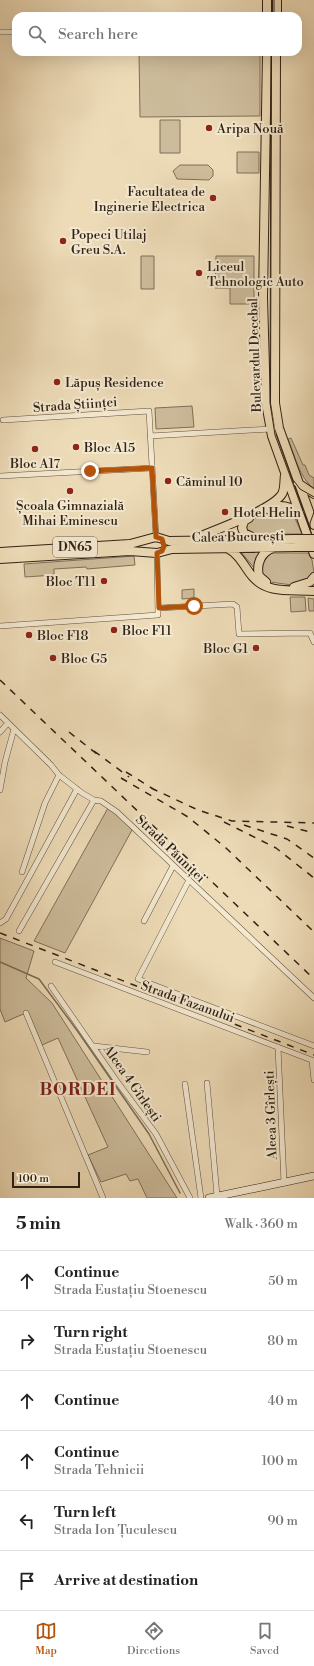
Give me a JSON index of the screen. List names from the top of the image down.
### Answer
{
  "streets": {
    "main road": ["Bulevardul Decebal", "Calea București", "DN65"],
    "street": [
      "Strada Științei",
      "Strada Păuniței",
      "Strada Fazanului",
      "Aleea 4 Gîrlești",
      "Aleea 3 Gîrlești"
    ]
  },
  "crossings": [
    ["Strada Fazanului", "Aleea 3 Gîrlești"]
  ],
  "districts": ["BORDEI"],
  "places": [
    "Aripa Nouă",
    "Facultatea de Inginerie Electrica",
    "Popeci Utilaj Greu S.A.",
    "Liceul Tehnologic Auto",
    "Lăpuș Residence",
    "Bloc A15",
    "Bloc A17",
    "Căminul 10",
    "Școala Gimnazială Mihai Eminescu",
    "Hotel Helin",
    "Bloc T11",
    "Bloc F11",
    "Bloc F18",
    "Bloc G1",
    "Bloc G5"
  ],
  "scale_bar": "100 m",
  "page": {
    "search": "Search here",
    "scale": "100 m",
    "heading": ["5 min", "Walk · 360 m"],
    "list": [
      ["Continue", "Strada Eustațiu Stoenescu", "50 m"],
      ["Turn right", "Strada Eustațiu Stoenescu", "80 m"],
      ["Continue", "40 m"],
      ["Continue", "Strada Tehnicii", "100 m"],
      ["Turn left", "Strada Ion Țuculescu", "90 m"],
      "Arrive at destination"
    ],
    "nav": ["Map", "Directions", "Saved"]
  }
}
